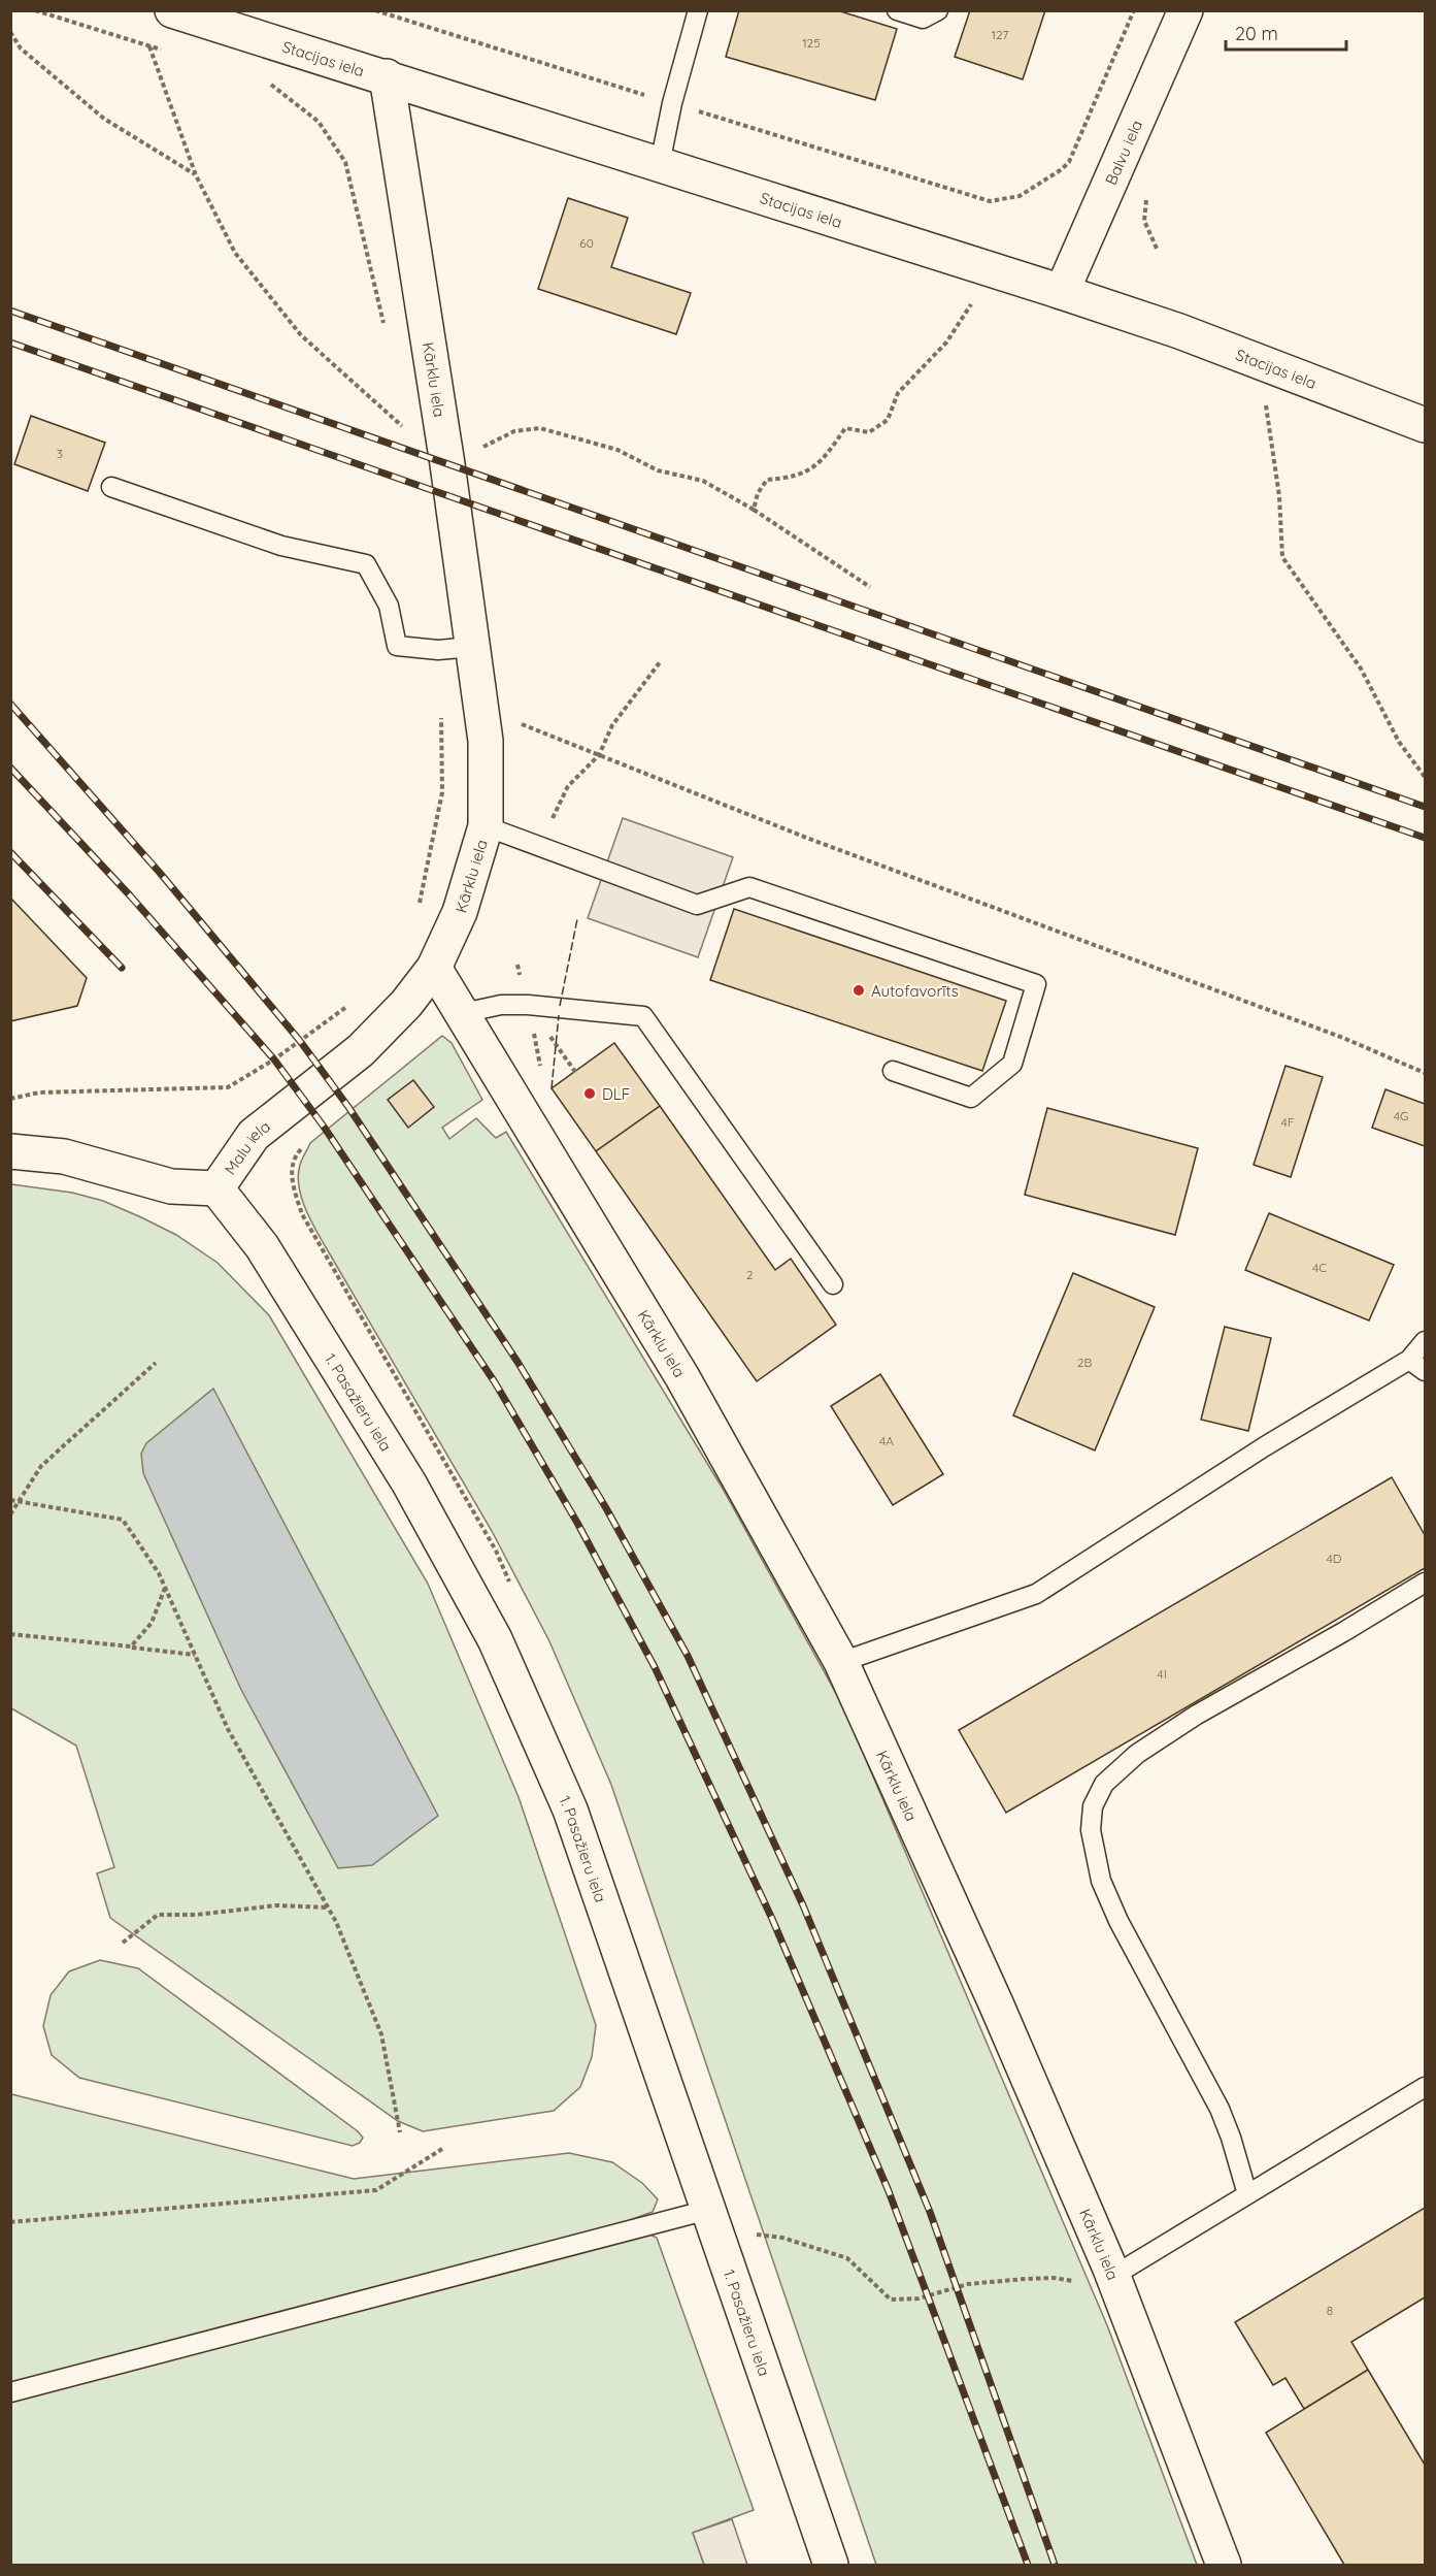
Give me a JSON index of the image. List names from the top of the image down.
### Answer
{
  "streets": {
    "street": [
      "Stacijas iela",
      "Balvu iela",
      "Kārklu iela",
      "Malu iela",
      "1. Pasažieru iela"
    ]
  },
  "crossings": [
    ["Stacijas iela", "Balvu iela"],
    ["Stacijas iela", "Kārklu iela"],
    ["Kārklu iela", "Malu iela"],
    ["Malu iela", "1. Pasažieru iela"]
  ],
  "places": ["Autofavorīts", "DLF"],
  "house_numbers": [
    "127",
    "125",
    "60",
    "3",
    "4G",
    "4F",
    "4C",
    "2",
    "2B",
    "4A",
    "4D",
    "4I",
    "8"
  ],
  "scale_bar": "20 m"
}
